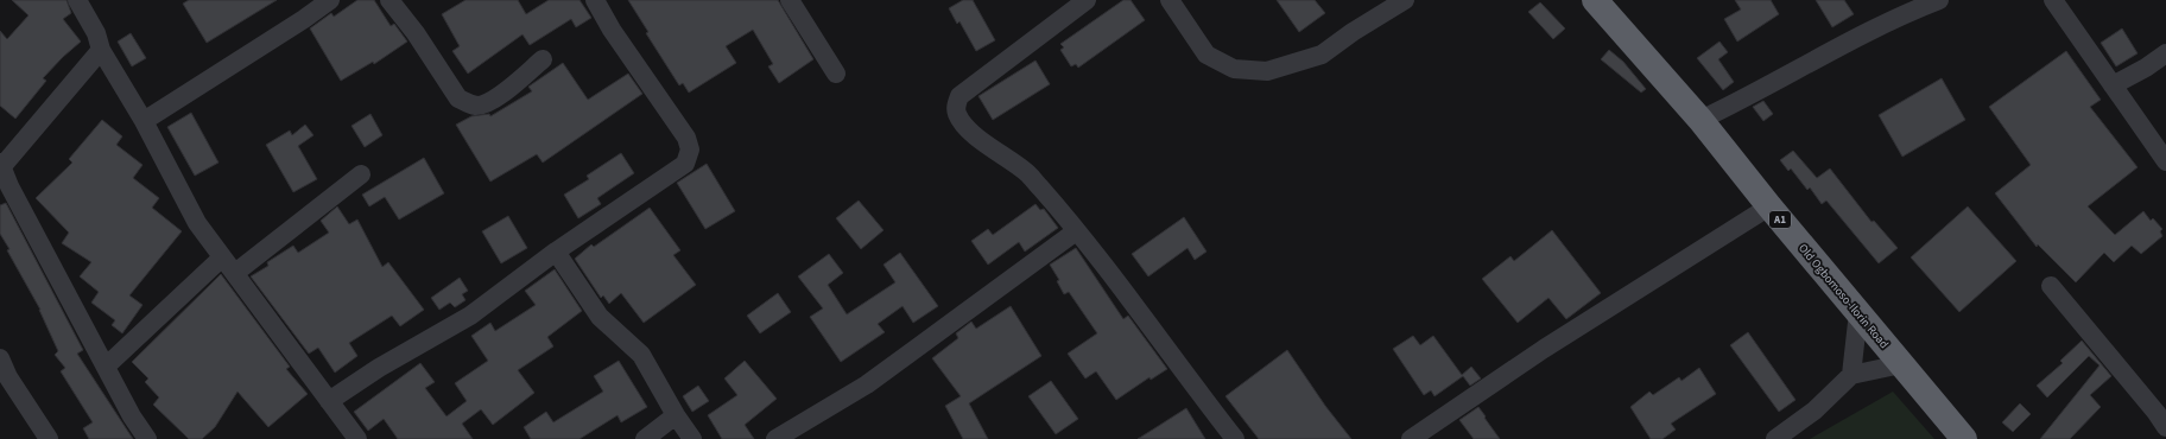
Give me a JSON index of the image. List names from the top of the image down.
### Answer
{
  "streets": {
    "highway": ["A1", "Old Ogbomoso-Ilorin Road"]
  }
}
